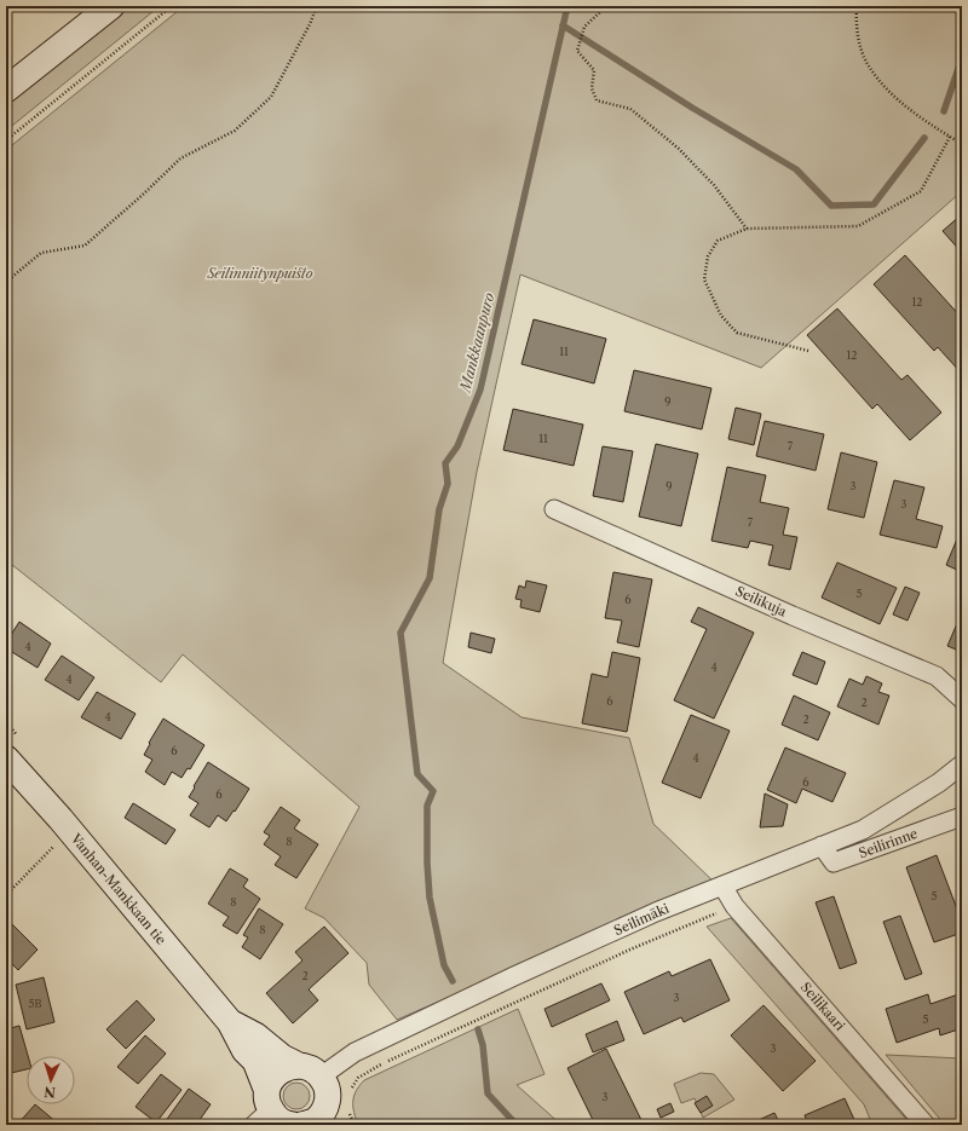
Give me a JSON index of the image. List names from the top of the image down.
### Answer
{
  "streets": {
    "main road": ["Vanhan-Mankkaan tie"],
    "street": [
      "Seilikuja",
      "Seilirinne",
      "Seilimäki",
      "Seilikaari"
    ]
  },
  "crossings": [
    ["Seilirinne", "Seilimäki"],
    ["Vanhan-Mankkaan tie", "Seilimäki"],
    ["Seilimäki", "Seilikaari"]
  ],
  "water": ["Mankkaanpuro"],
  "parks": ["Seilinniitynpuisto"],
  "house_numbers": [
    "12",
    "11",
    "12",
    "9",
    "11",
    "7",
    "9",
    "3",
    "3",
    "7",
    "5",
    "6",
    "4",
    "4",
    "4",
    "6",
    "2",
    "4",
    "2",
    "6",
    "4",
    "6",
    "6",
    "8",
    "5",
    "8",
    "8",
    "2",
    "3",
    "5B",
    "5",
    "3",
    "3"
  ],
  "north": "bottom"
}
